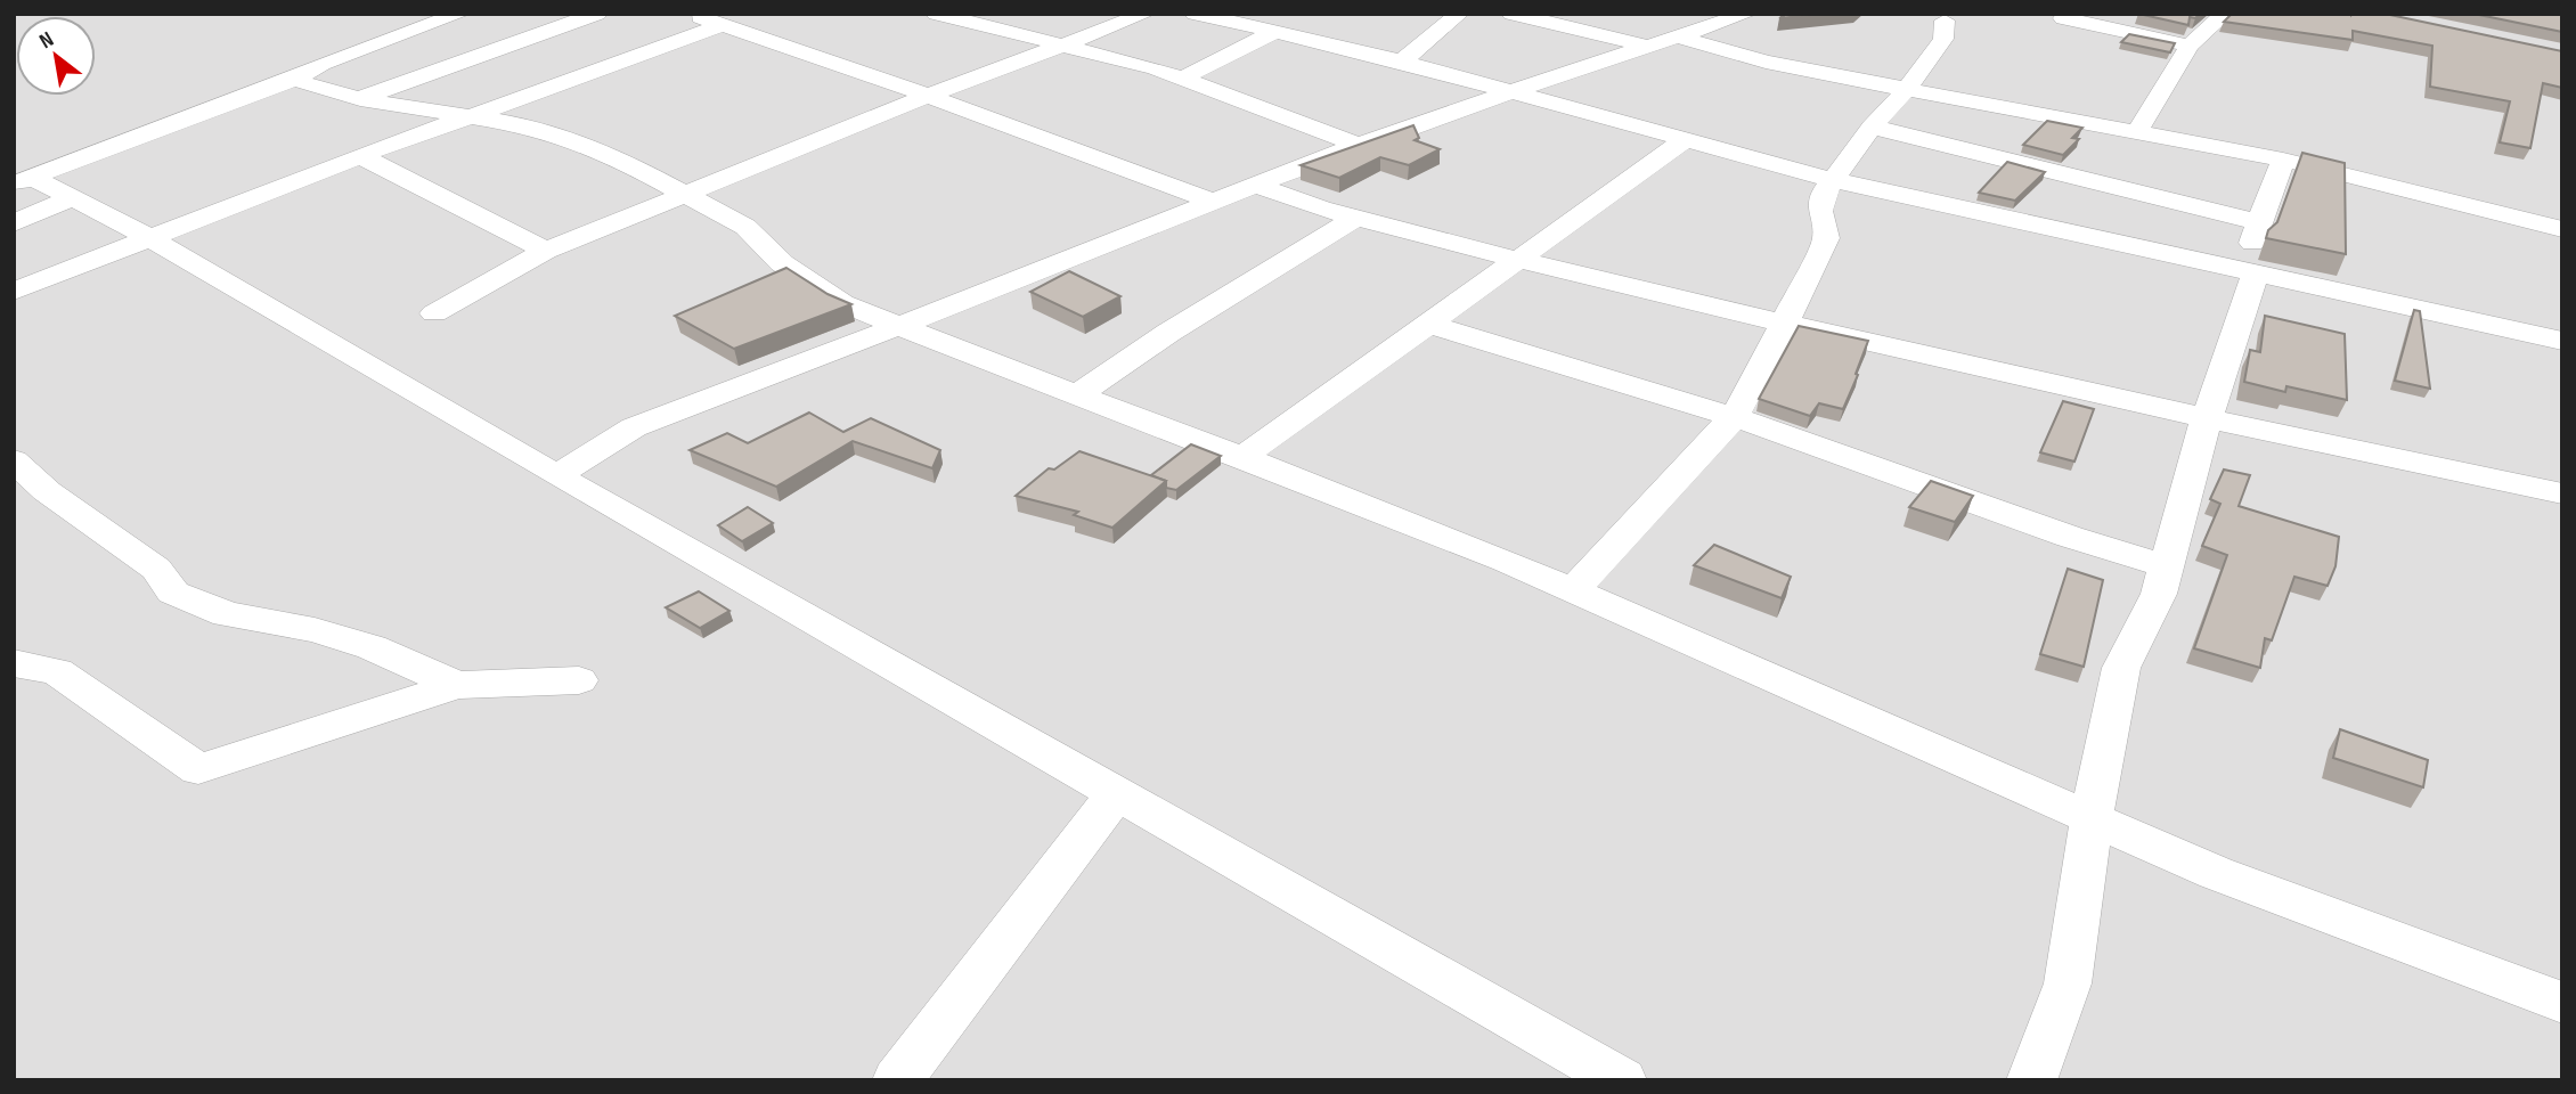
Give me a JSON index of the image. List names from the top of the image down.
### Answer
{
  "north": "top left"
}
